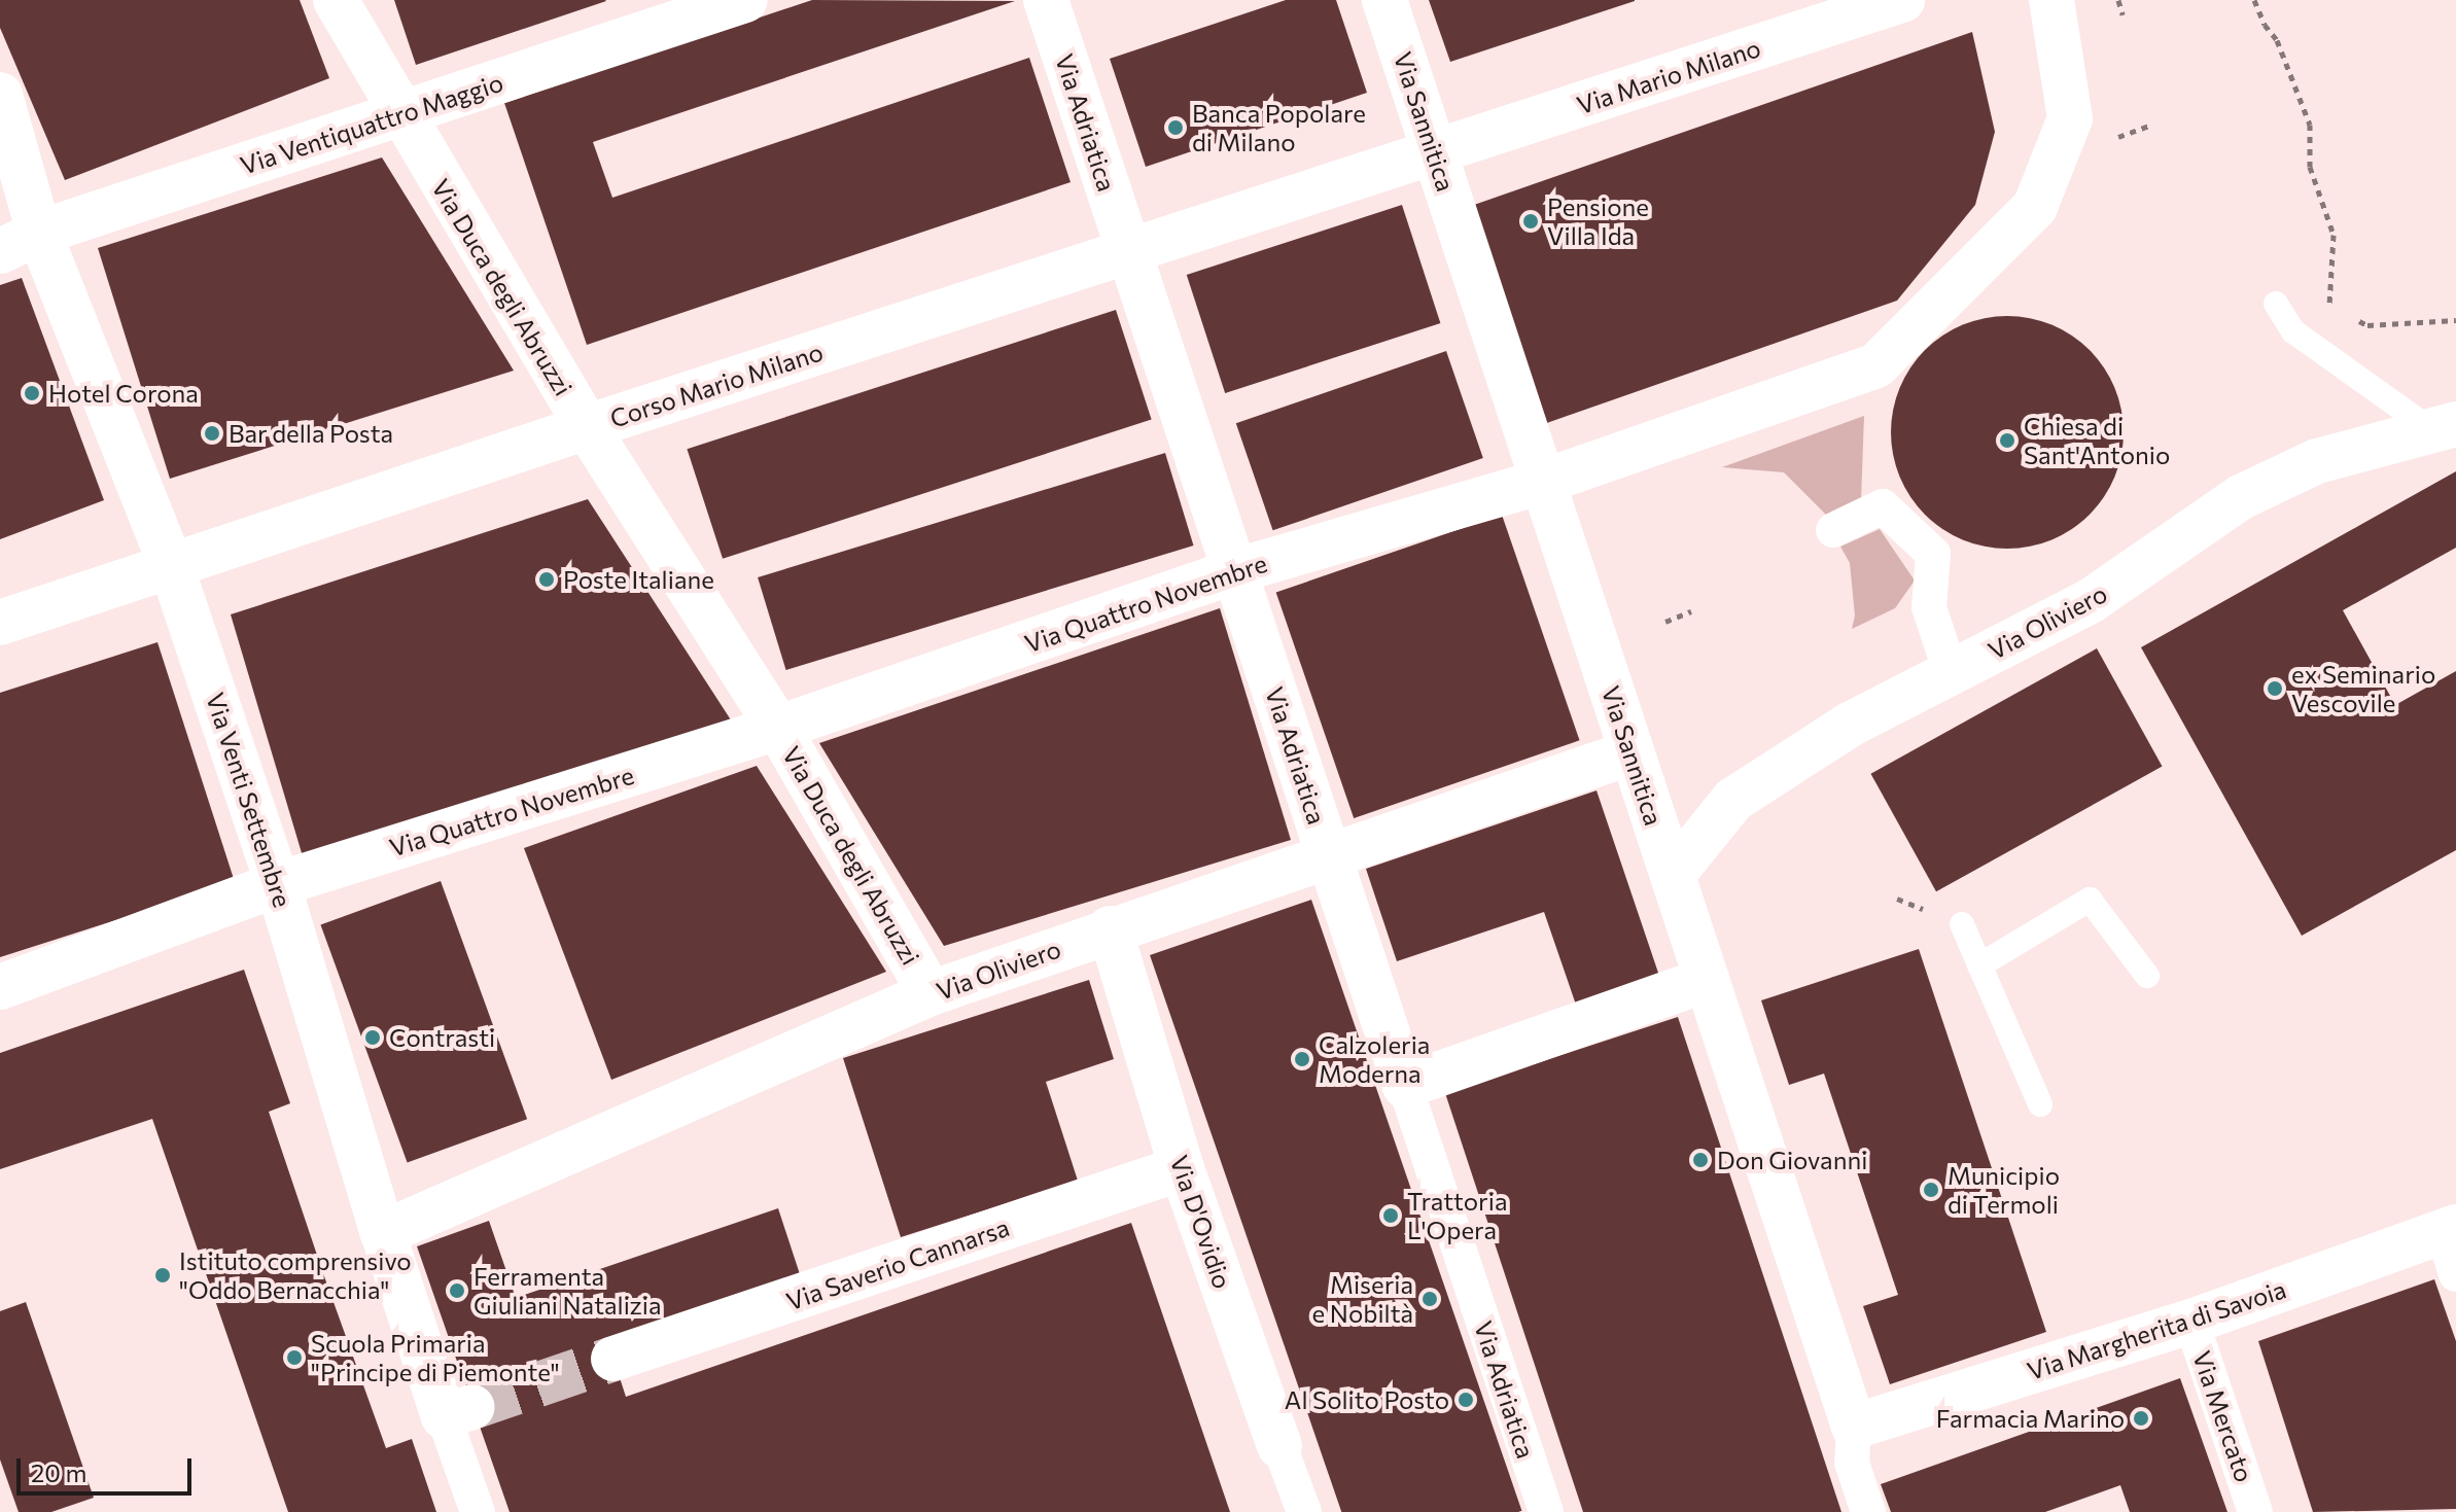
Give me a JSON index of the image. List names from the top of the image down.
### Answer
{
  "streets": {
    "street": [
      "Via Mario Milano",
      "Via Sannitica",
      "Via Adriatica",
      "Via Ventiquattro Maggio",
      "Via Duca degli Abruzzi",
      "Corso Mario Milano",
      "Via Quattro Novembre",
      "Via Oliviero",
      "Via Venti Settembre",
      "Via D'Ovidio",
      "Via Saverio Cannarsa",
      "Via Margherita di Savoia",
      "Via Mercato"
    ]
  },
  "crossings": [
    ["Via Mario Milano", "Via Sannitica"],
    ["Via Mario Milano", "Corso Mario Milano"],
    ["Via Sannitica", "Corso Mario Milano"],
    ["Via Sannitica", "Via Quattro Novembre"],
    ["Via Sannitica", "Via Oliviero"],
    ["Via Sannitica", "Via Margherita di Savoia"],
    ["Via Adriatica", "Corso Mario Milano"],
    ["Via Adriatica", "Via Quattro Novembre"],
    ["Via Adriatica", "Via Oliviero"],
    ["Via Ventiquattro Maggio", "Via Duca degli Abruzzi"],
    ["Via Ventiquattro Maggio", "Via Venti Settembre"],
    ["Via Duca degli Abruzzi", "Corso Mario Milano"],
    ["Via Duca degli Abruzzi", "Via Quattro Novembre"],
    ["Via Duca degli Abruzzi", "Via Oliviero"],
    ["Corso Mario Milano", "Via Venti Settembre"],
    ["Via Quattro Novembre", "Via Venti Settembre"],
    ["Via Oliviero", "Via Venti Settembre"],
    ["Via Oliviero", "Via D'Ovidio"],
    ["Via D'Ovidio", "Via Saverio Cannarsa"],
    ["Via Margherita di Savoia", "Via Mercato"]
  ],
  "places": [
    "Banca Popolare di Milano",
    "Pensione Villa Ida",
    "Hotel Corona",
    "Bar della Posta",
    "Chiesa di Sant'Antonio",
    "Poste Italiane",
    "ex Seminario Vescovile",
    "Contrasti",
    "Calzoleria Moderna",
    "Don Giovanni",
    "Municipio di Termoli",
    "Trattoria L'Opera",
    "Istituto comprensivo \"Oddo Bernacchia\"",
    "Ferramenta Giuliani Natalizia",
    "Miseria e Nobiltà",
    "Scuola Primaria \"Principe di Piemonte\"",
    "Al Solito Posto",
    "Farmacia Marino"
  ],
  "scale_bar": "20 m"
}
